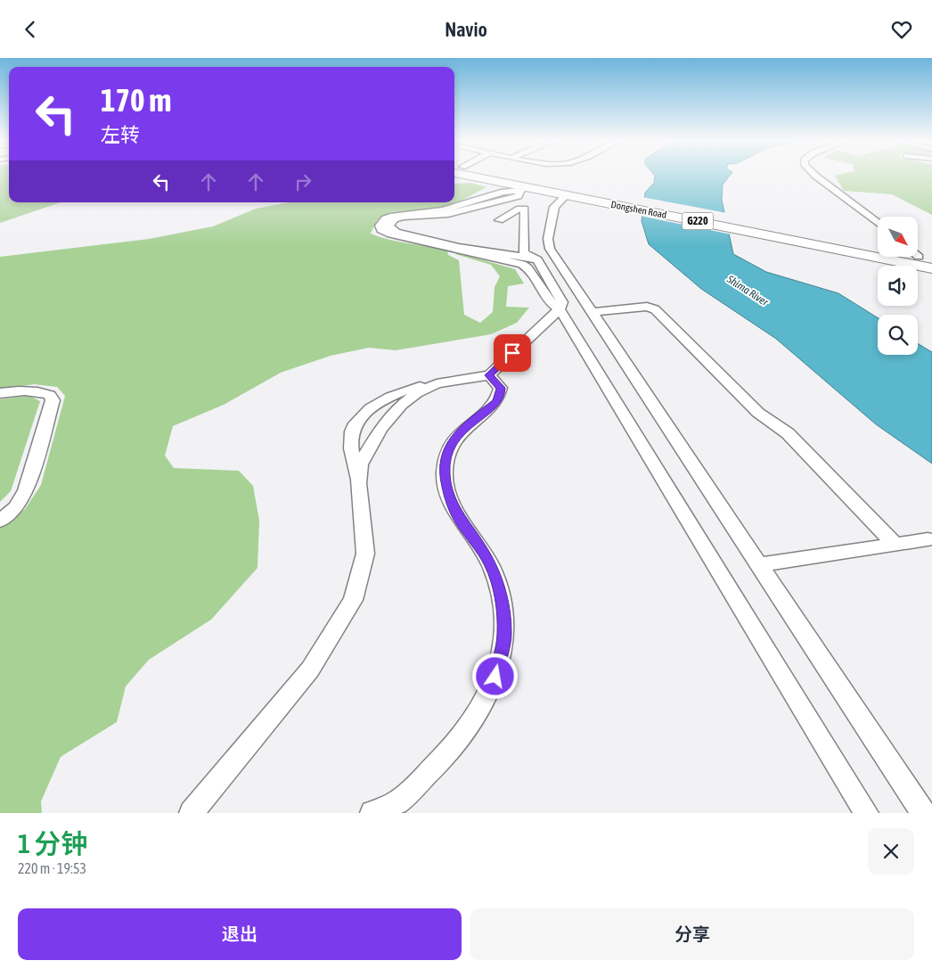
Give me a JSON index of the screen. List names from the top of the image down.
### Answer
{
  "streets": {
    "highway": ["Dongshen Road", "G220"]
  },
  "water": ["Shima River"],
  "north": "bottom right",
  "page": {
    "header": "Navio",
    "turn": ["170 m", "左转"],
    "heading": ["1 分钟", "220 m · 19:53"],
    "buttons": ["退出", "分享"]
  }
}
